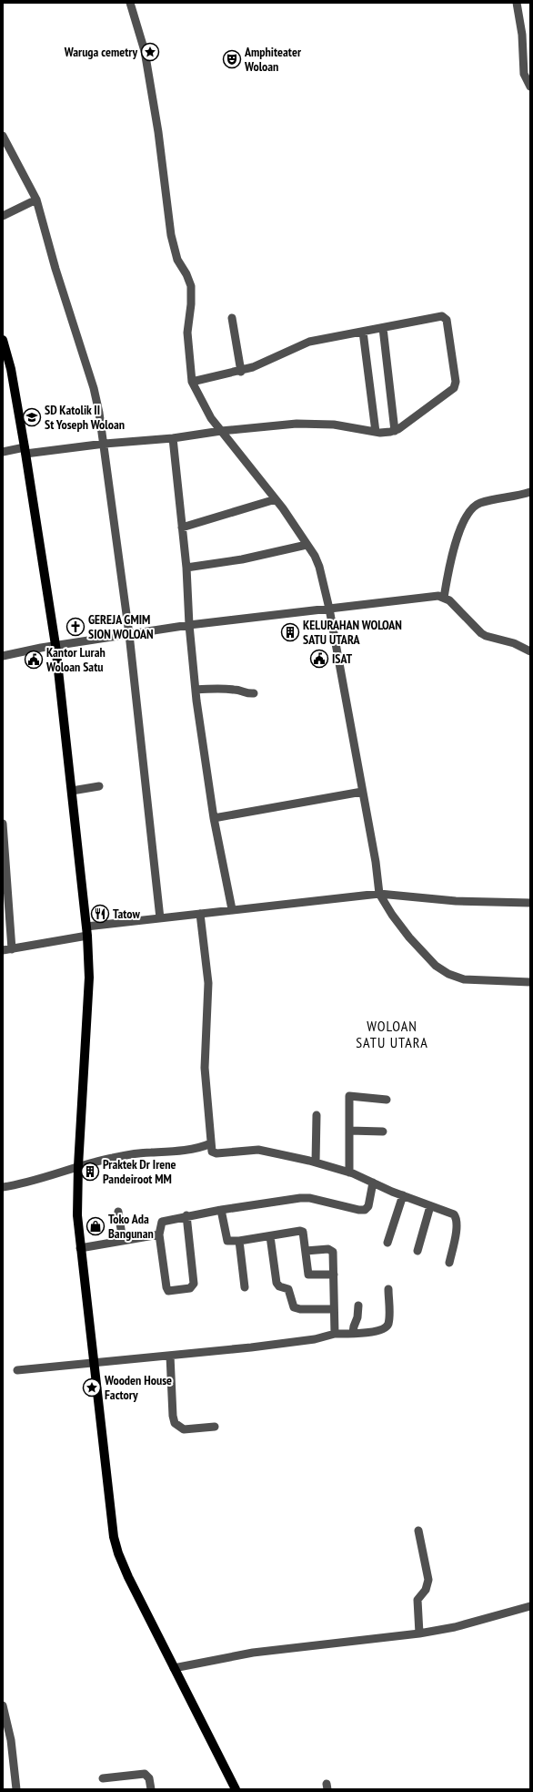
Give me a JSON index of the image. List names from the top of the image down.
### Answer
{
  "districts": ["WOLOAN SATU UTARA"],
  "places": {
    "place": ["Waruga cemetry", "Wooden House Factory"],
    "theatre": ["Amphiteater Woloan"],
    "school or university": ["SD Katolik II St Yoseph Woloan"],
    "church": ["GEREJA GMIM SION WOLOAN"],
    "building": ["KELURAHAN WOLOAN SATU UTARA", "Praktek Dr Irene Pandeiroot MM"],
    "public building": ["ISAT", "Kantor Lurah Woloan Satu"],
    "restaurant": ["Tatow"],
    "shop": ["Toko Ada Bangunan"]
  }
}
